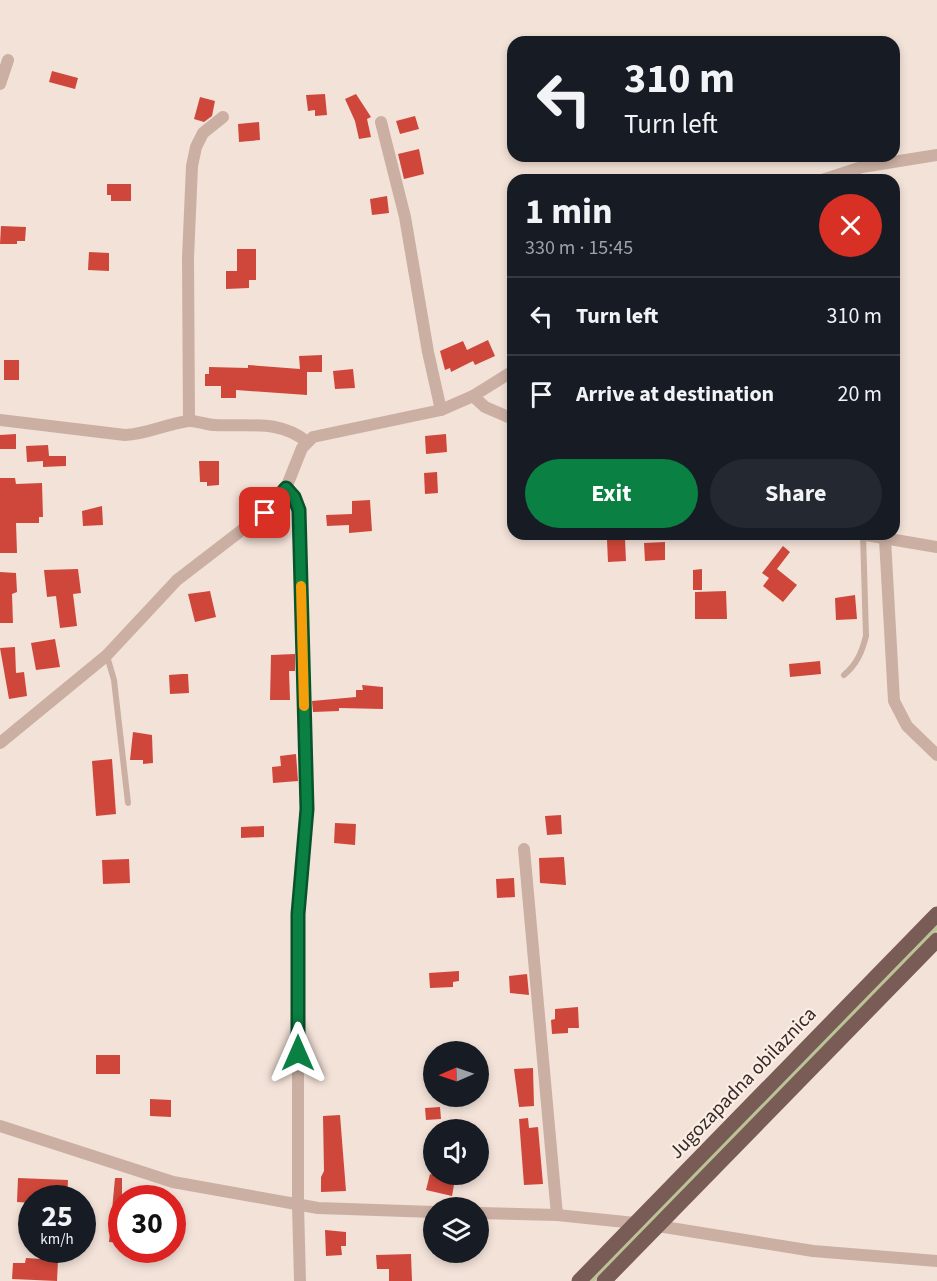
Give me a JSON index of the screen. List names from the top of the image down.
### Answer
{
  "streets": {
    "main road": ["Jugozapadna obilaznica"]
  },
  "north": "left",
  "page": {
    "turn": ["310 m", "Turn left"],
    "heading": ["1 min", "330 m · 15:45"],
    "list": [
      {
        "name": "Turn left",
        "value": "310 m"
      },
      {
        "name": "Arrive at destination",
        "value": "20 m"
      }
    ],
    "buttons": ["Exit", "Share"],
    "speed": "25 km/h",
    "limit": "30"
  }
}
